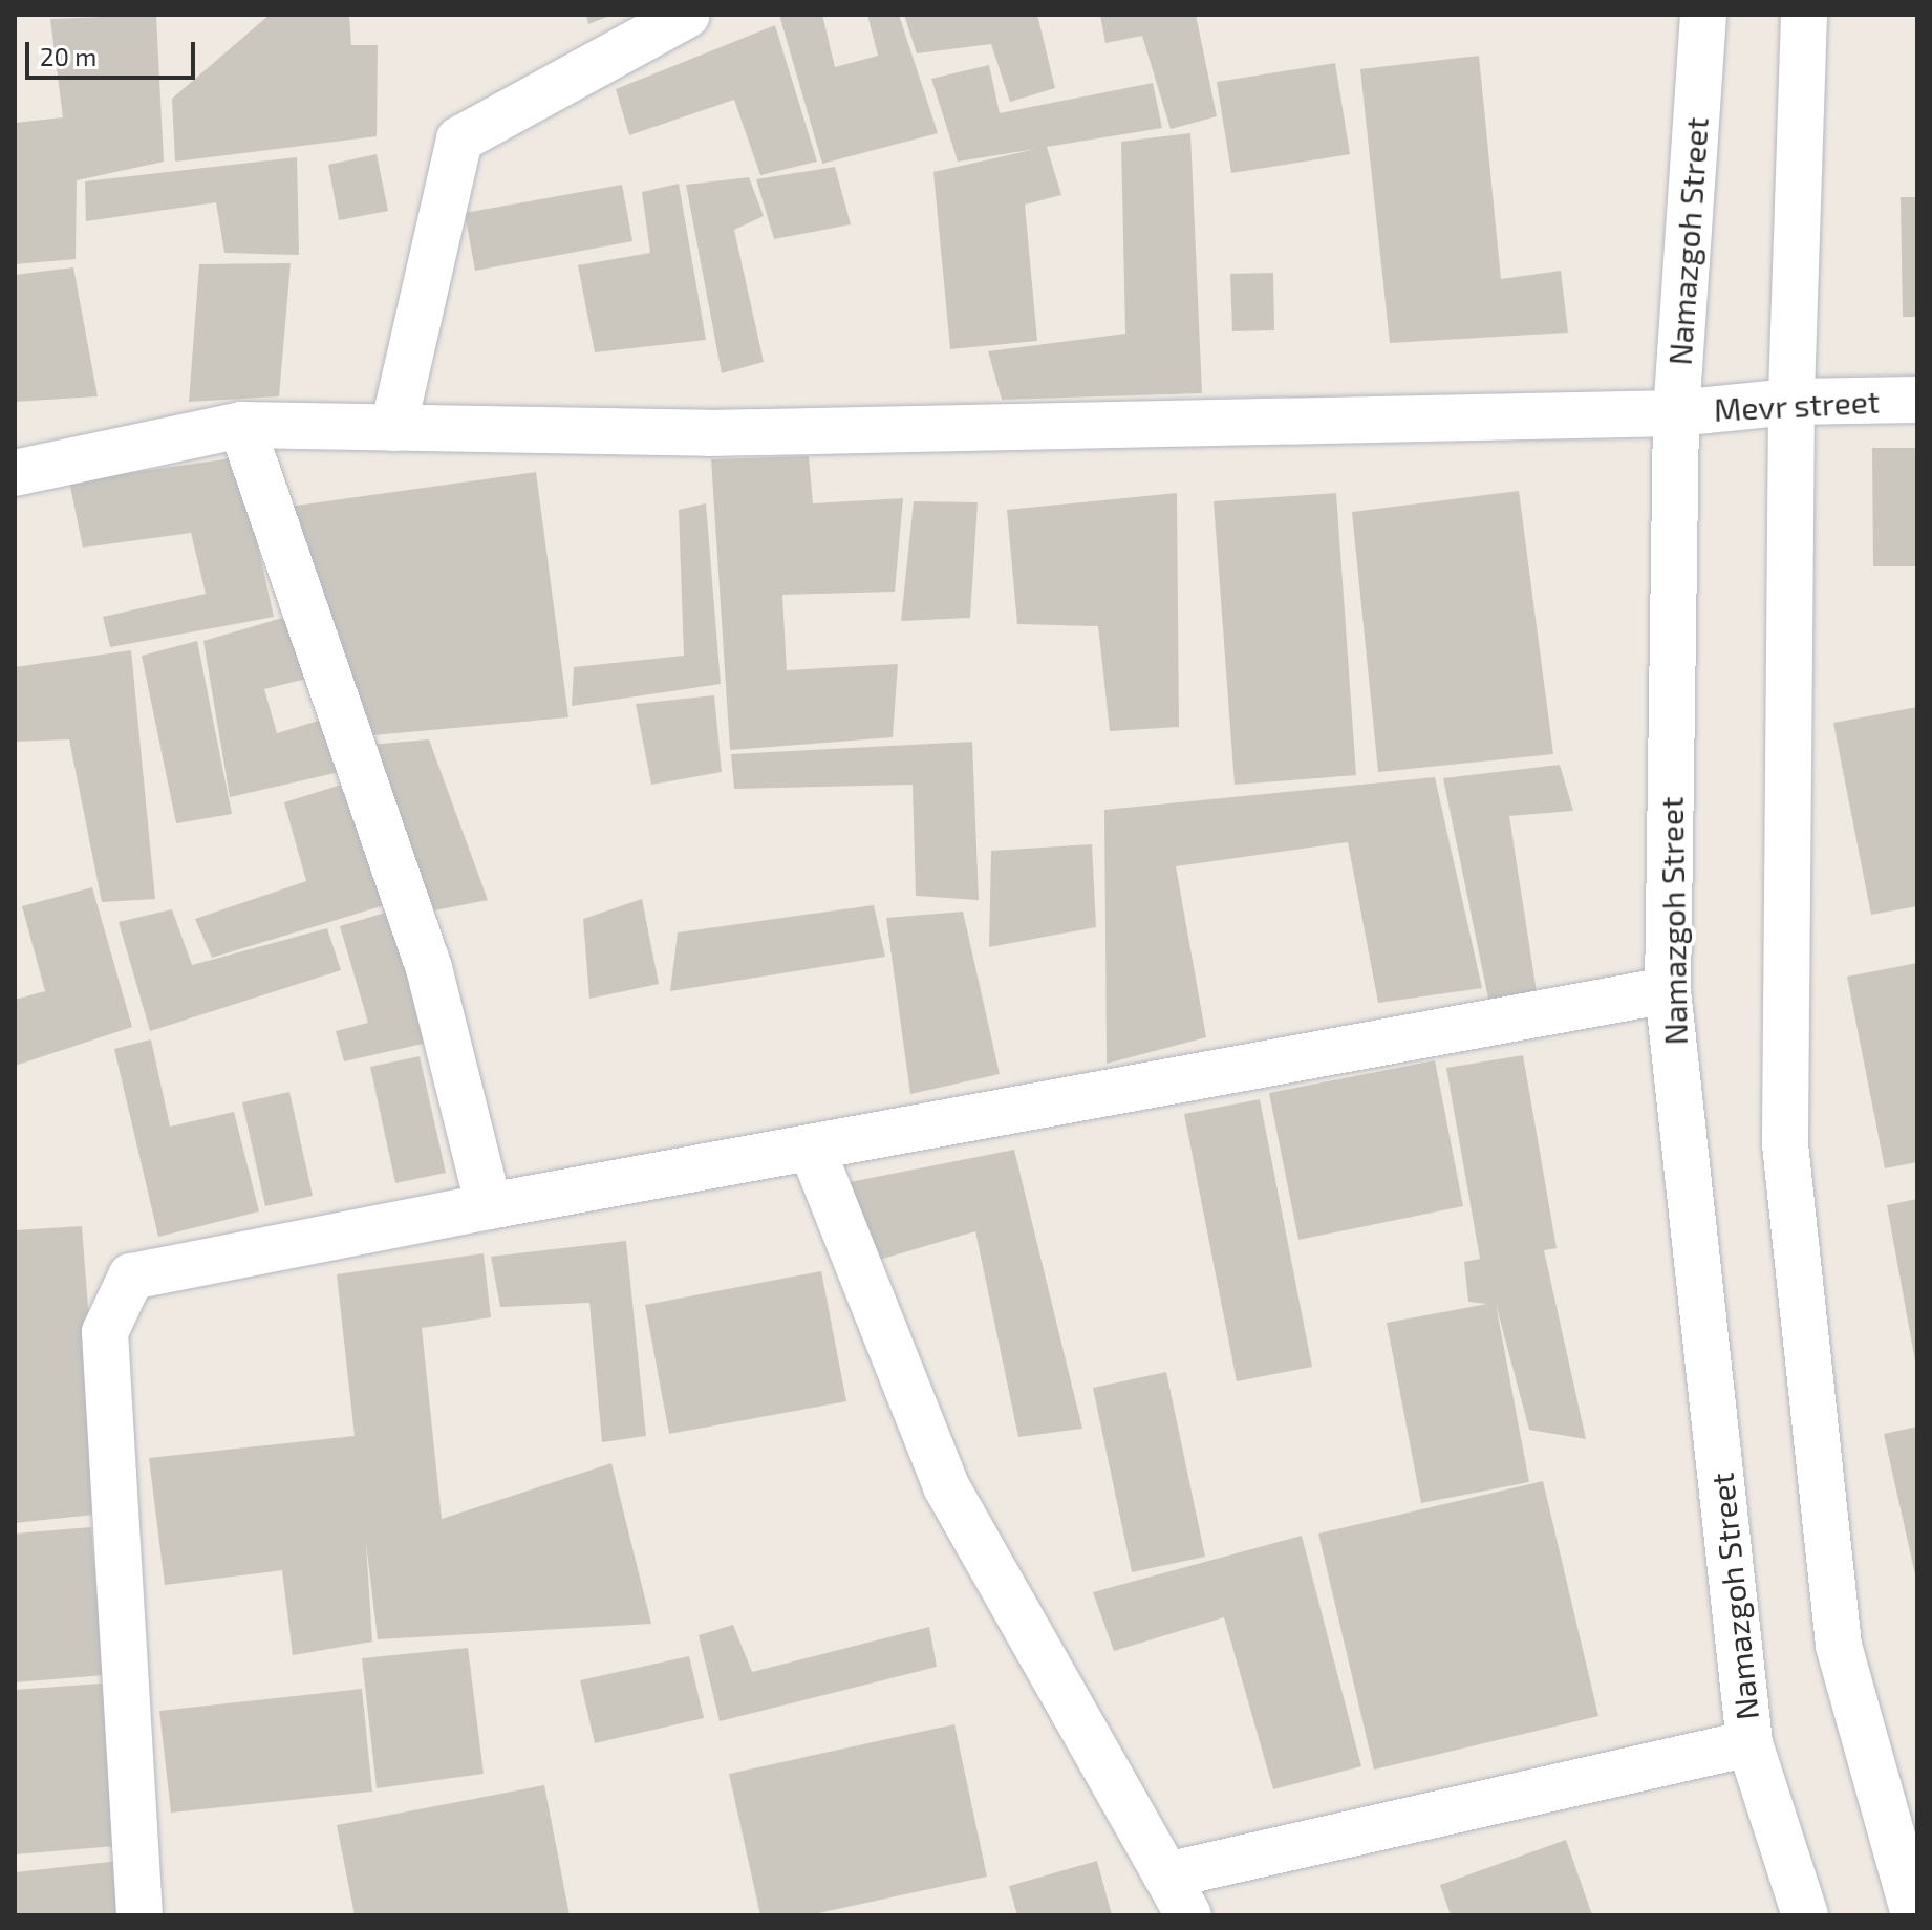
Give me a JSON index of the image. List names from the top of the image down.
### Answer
{
  "streets": {
    "street": ["Namazgoh Street", "Mevr street"]
  },
  "crossings": [
    ["Namazgoh Street", "Mevr street"]
  ],
  "scale_bar": "20 m"
}
